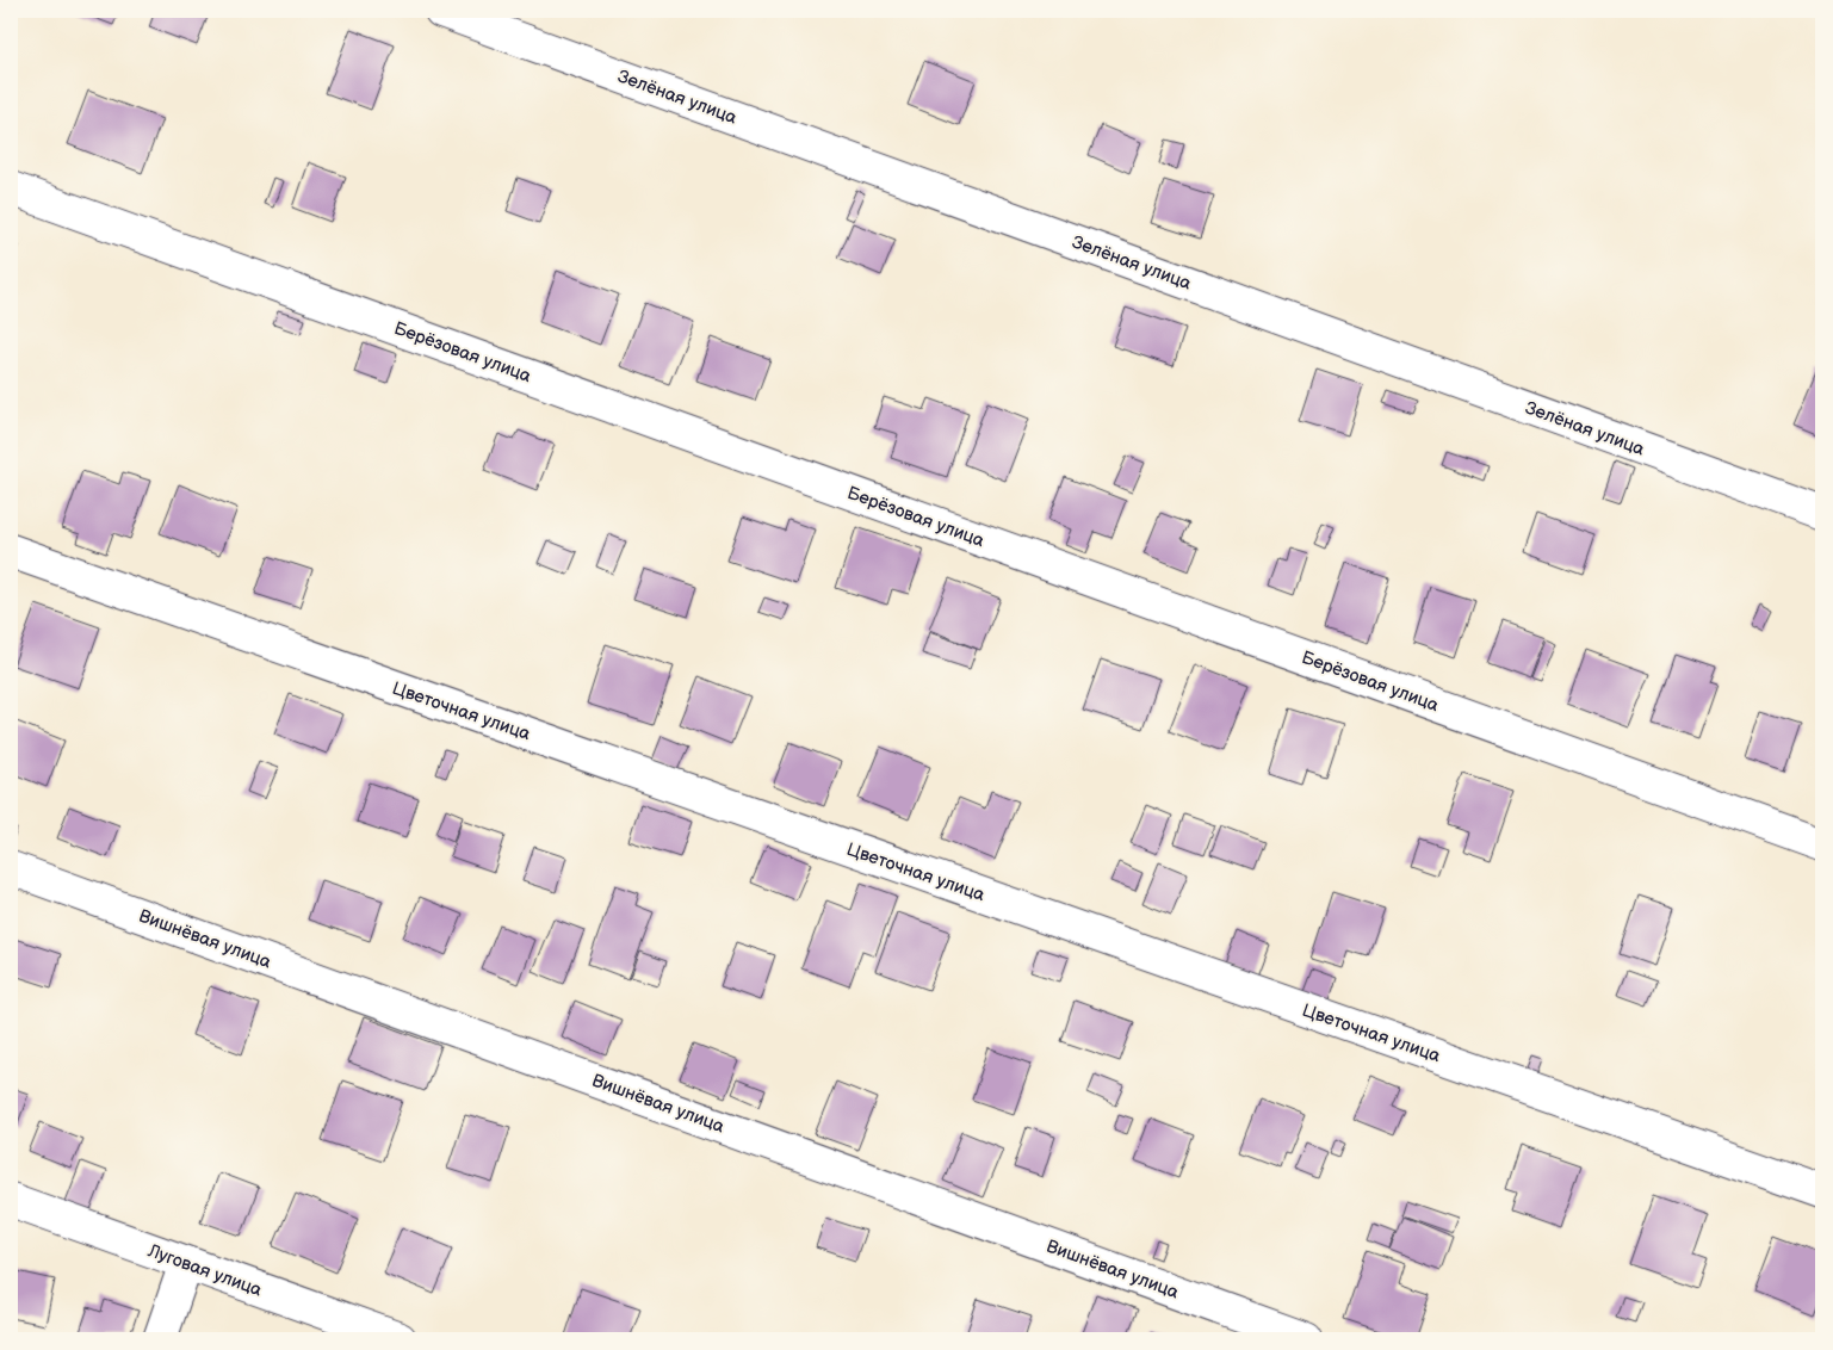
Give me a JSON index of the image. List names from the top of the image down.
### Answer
{
  "streets": {
    "street": [
      "Зелёная улица",
      "Берёзовая улица",
      "Цветочная улица",
      "Вишнёвая улица",
      "Луговая улица"
    ]
  }
}
